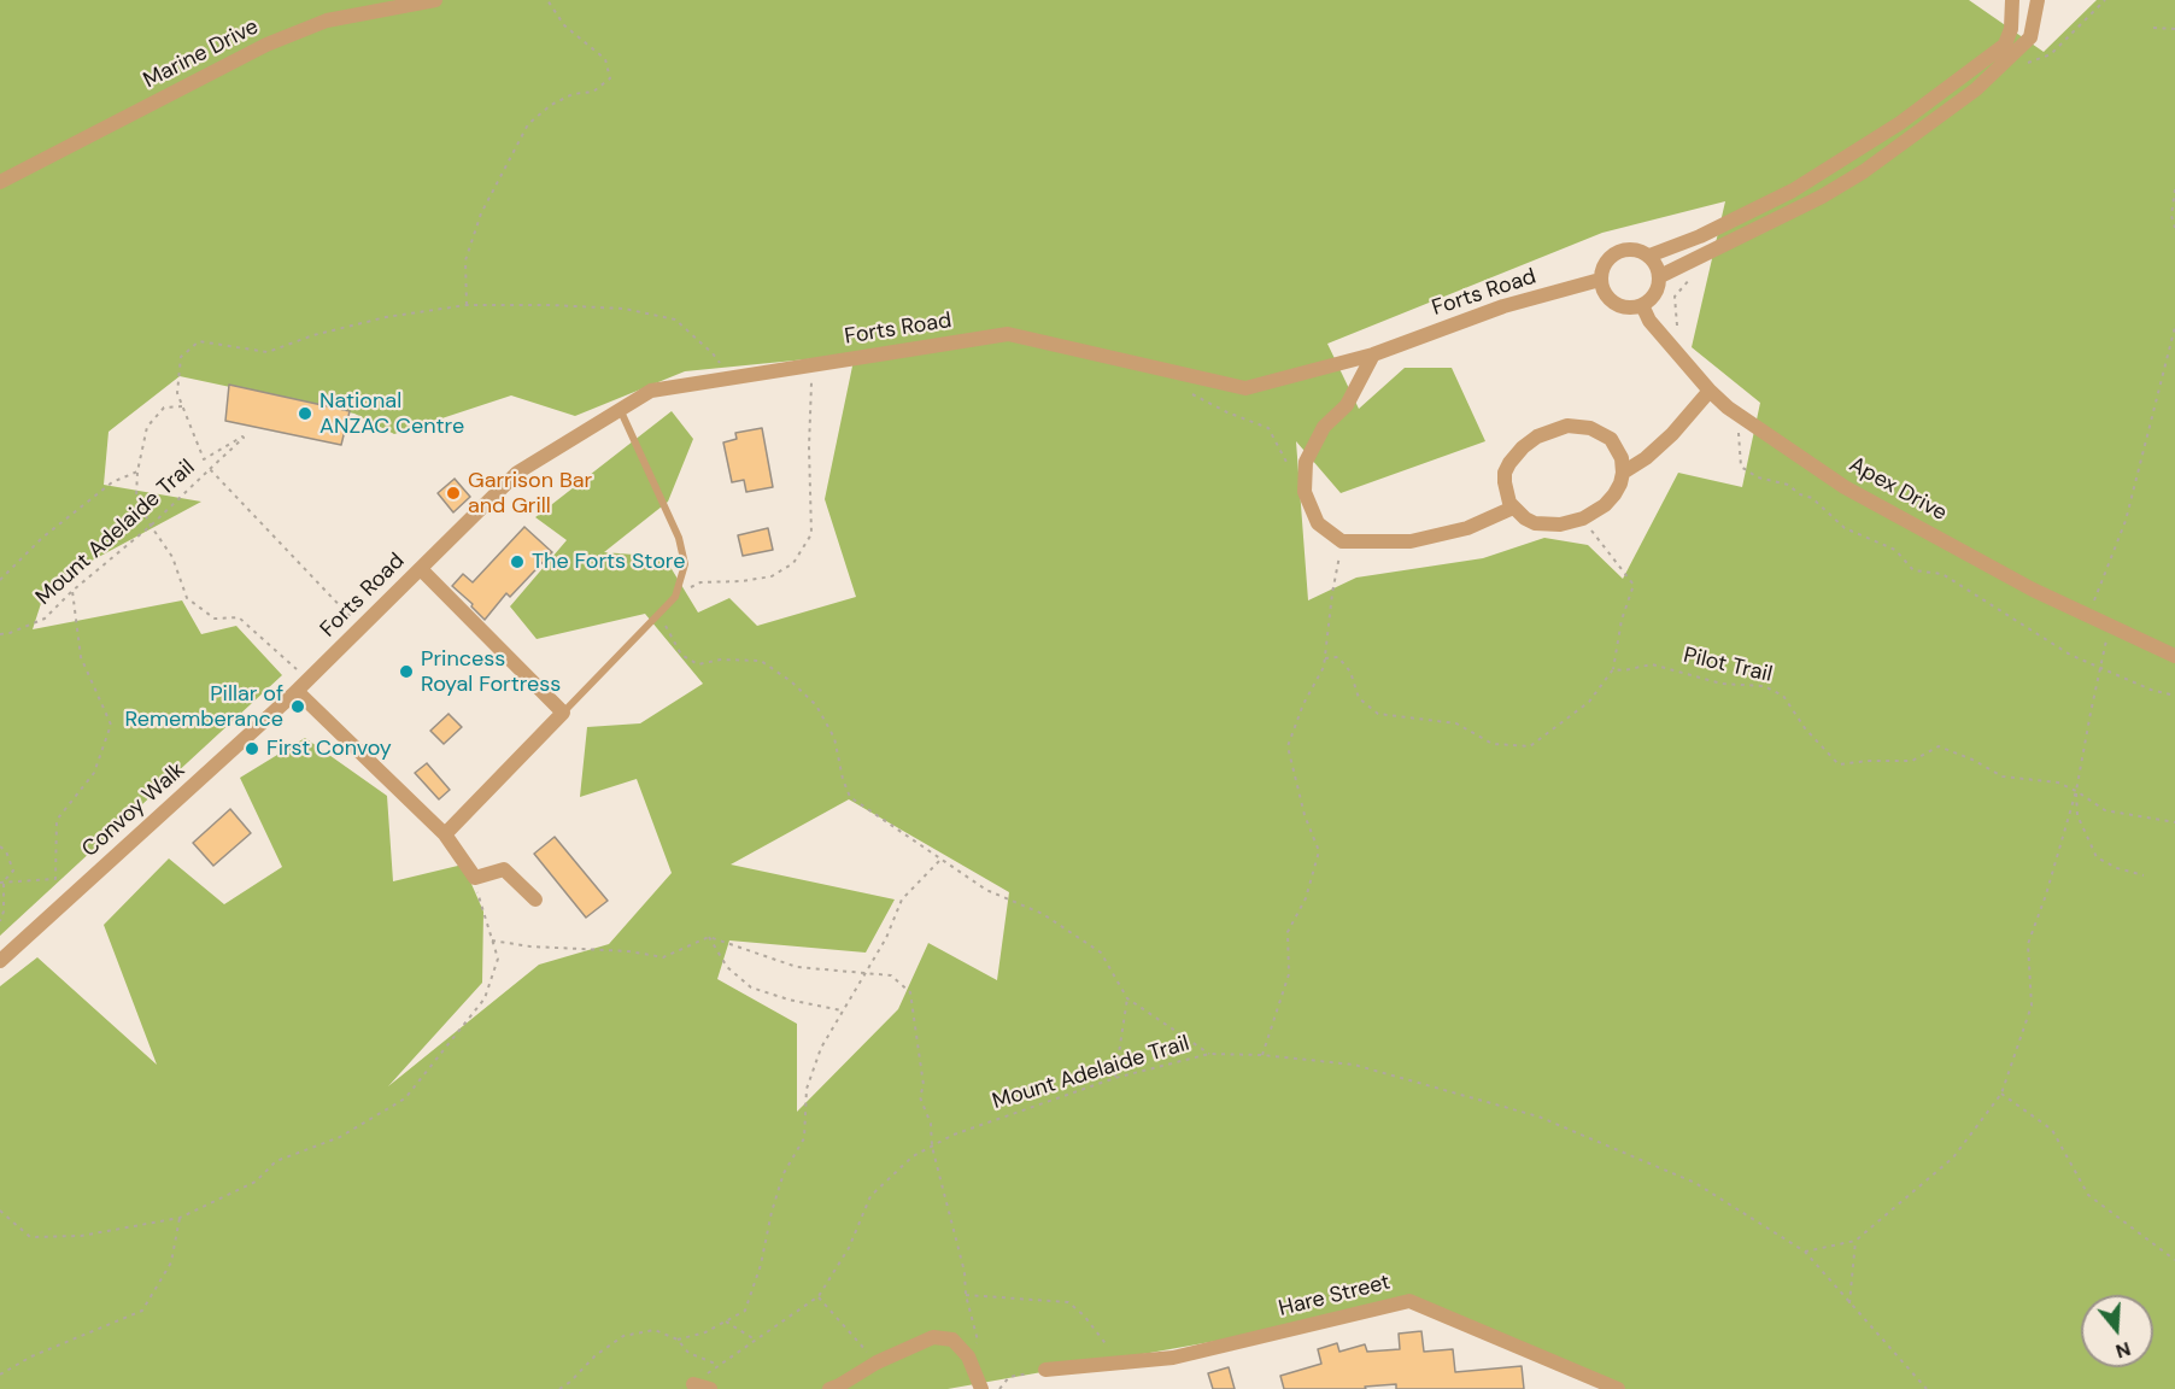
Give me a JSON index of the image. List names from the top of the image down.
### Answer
{
  "streets": {
    "street": [
      "Marine Drive",
      "Forts Road",
      "Apex Drive",
      "Convoy Walk",
      "Hare Street"
    ],
    "path": ["Mount Adelaide Trail", "Pilot Trail"]
  },
  "crossings": [
    ["Forts Road", "Apex Drive"],
    ["Forts Road", "Mount Adelaide Trail"],
    ["Forts Road", "Convoy Walk"]
  ],
  "places": [
    "National ANZAC Centre",
    "Garrison Bar and Grill",
    "The Forts Store",
    "Princess Royal Fortress",
    "Pillar of Rememberance",
    "First Convoy"
  ],
  "north": "bottom"
}
